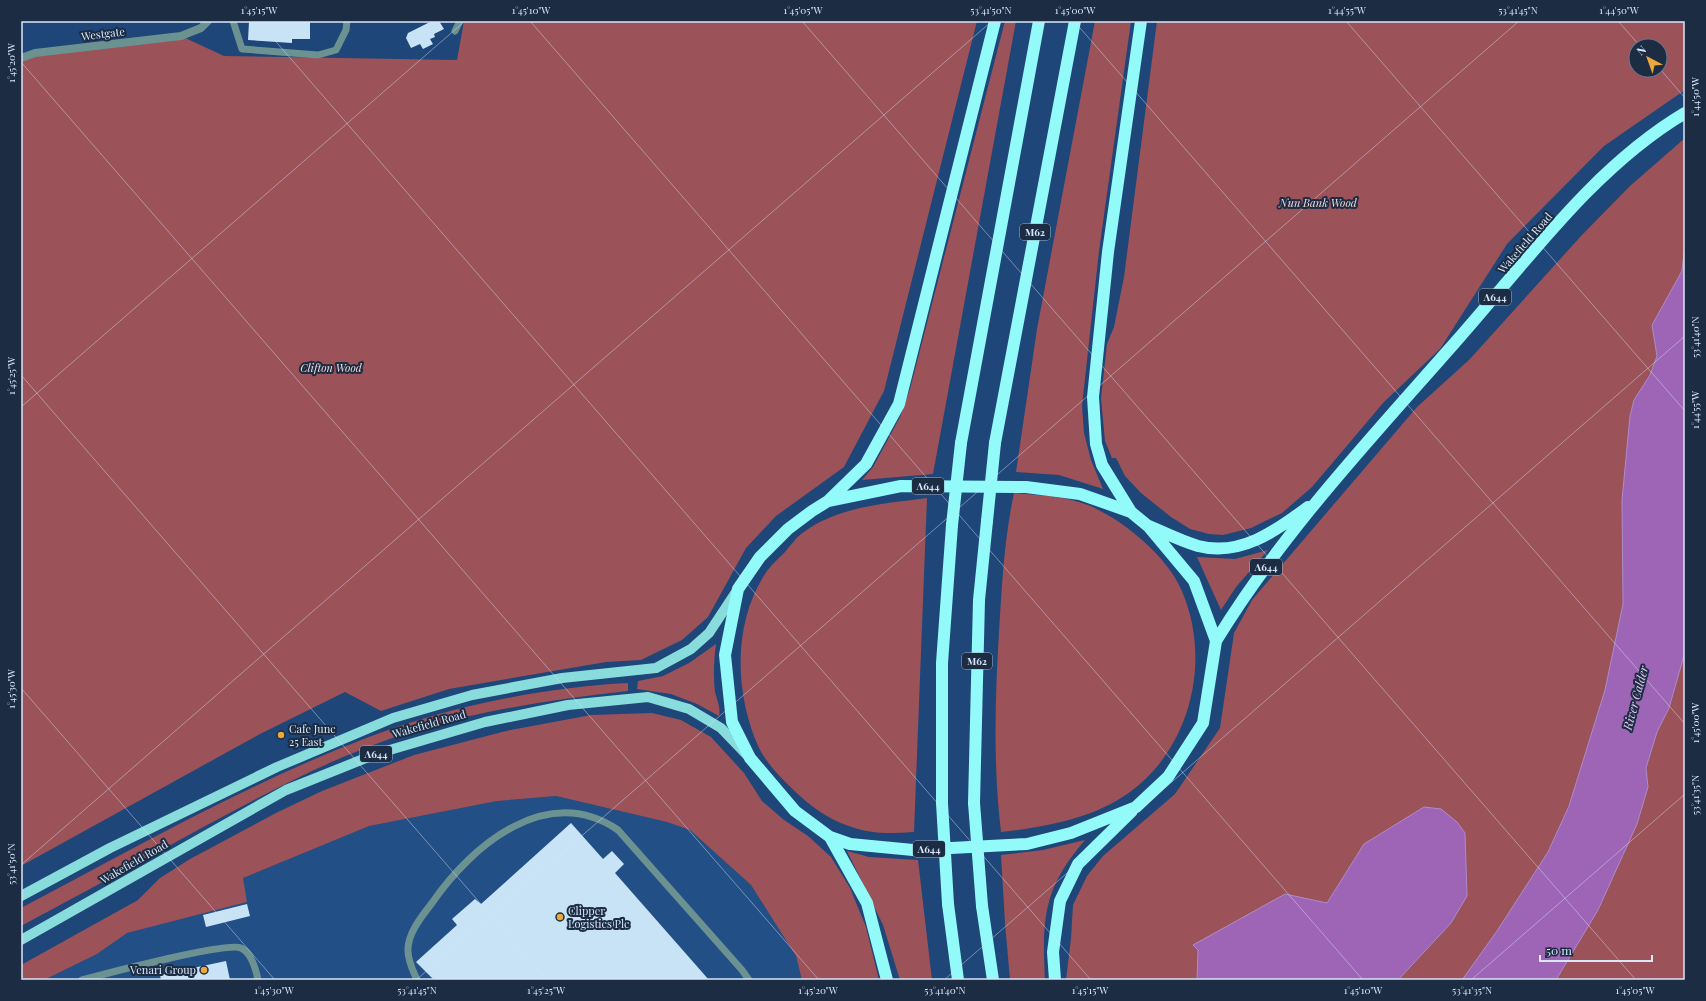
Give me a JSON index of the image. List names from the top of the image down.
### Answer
{
  "streets": {
    "highway": ["M62", "Wakefield Road", "A644"],
    "street": ["Westgate"]
  },
  "crossings": [
    ["Wakefield Road", "A644"]
  ],
  "water": ["River Calder"],
  "parks": ["Nun Bank Wood", "Clifton Wood"],
  "places": ["Cafe Junc 25 East", "Clipper Logistics Plc", "Venari Group"],
  "scale_bar": "50 m",
  "north": "top left",
  "coordinates": [
    "1°45'15\"W",
    "1°45'10\"W",
    "1°45'05\"W",
    "53°41'50\"N",
    "1°45'00\"W",
    "1°44'55\"W",
    "53°41'45\"N",
    "1°44'50\"W",
    "1°45'20\"W",
    "53°41'40\"N",
    "1°45'25\"W",
    "1°45'30\"W",
    "53°41'35\"N"
  ]
}
